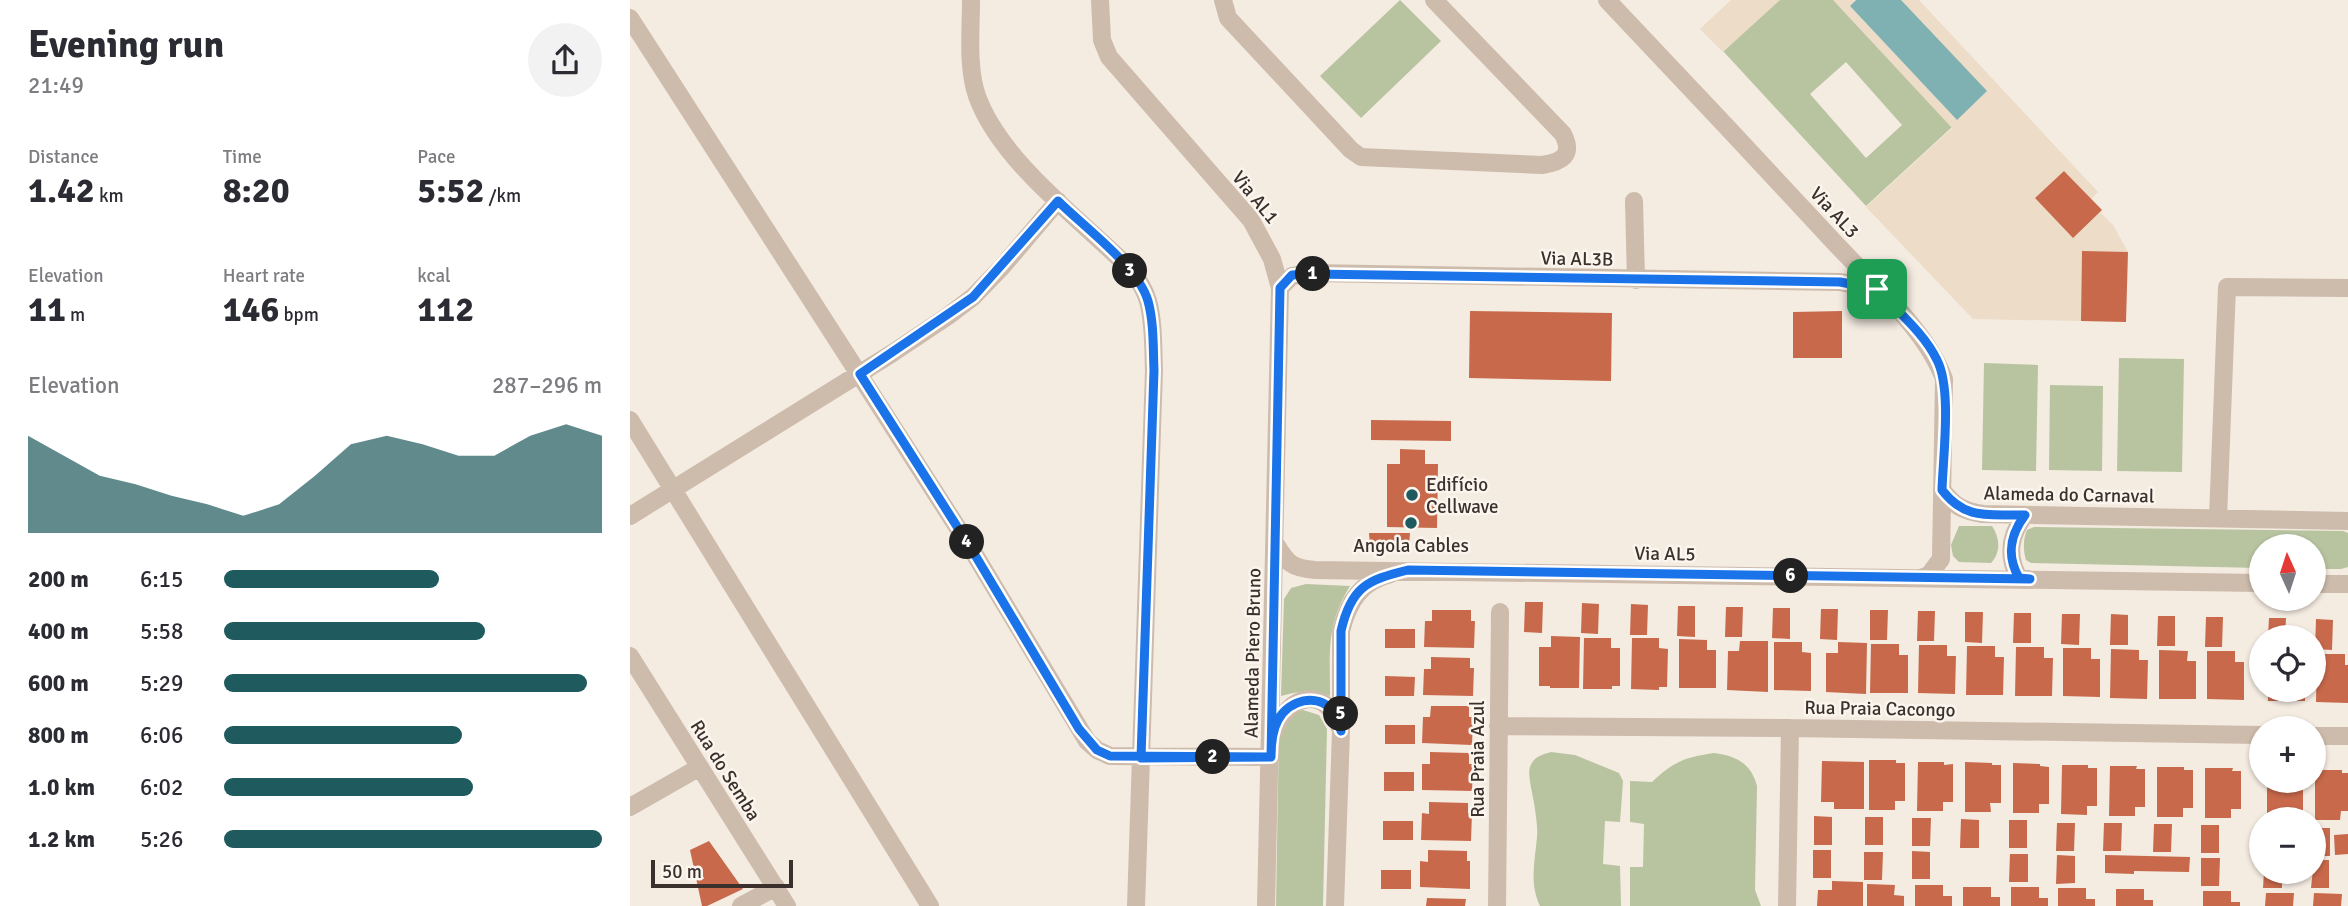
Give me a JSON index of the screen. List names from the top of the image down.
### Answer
{
  "streets": {
    "street": [
      "Via AL1",
      "Via AL3",
      "Via AL3B",
      "Alameda do Carnaval",
      "Via AL5",
      "Alameda Piero Bruno",
      "Rua Praia Cacongo",
      "Rua Praia Azul",
      "Rua do Semba"
    ]
  },
  "crossings": [
    ["Via AL1", "Via AL3B"],
    ["Via AL1", "Alameda Piero Bruno"],
    ["Via AL3", "Via AL3B"],
    ["Via AL3", "Alameda do Carnaval"],
    ["Via AL5", "Alameda Piero Bruno"],
    ["Rua Praia Cacongo", "Rua Praia Azul"]
  ],
  "places": ["Edifício Cellwave", "Angola Cables"],
  "scale_bar": "50 m",
  "north": "top",
  "page": {
    "heading": ["Evening run", "21:49"],
    "stats": [
      ["Distance", "1.42 km"],
      ["Time", "8:20"],
      ["Pace", "5:52 /km"],
      ["Elevation", "11 m"],
      ["Heart rate", "146 bpm"],
      ["kcal", "112"]
    ],
    "pins": [
      "3",
      "1",
      "4",
      "6",
      "5",
      "2"
    ],
    "chart": ["Elevation", "287–296 m"],
    "map_buttons": ["+", "−"],
    "list": [
      {
        "name": "200 m",
        "note": "6:15"
      },
      {
        "name": "400 m",
        "note": "5:58"
      },
      {
        "name": "600 m",
        "note": "5:29"
      },
      {
        "name": "800 m",
        "note": "6:06"
      },
      {
        "name": "1.0 km",
        "note": "6:02"
      },
      {
        "name": "1.2 km",
        "note": "5:26"
      }
    ],
    "scale": "50 m"
  }
}
